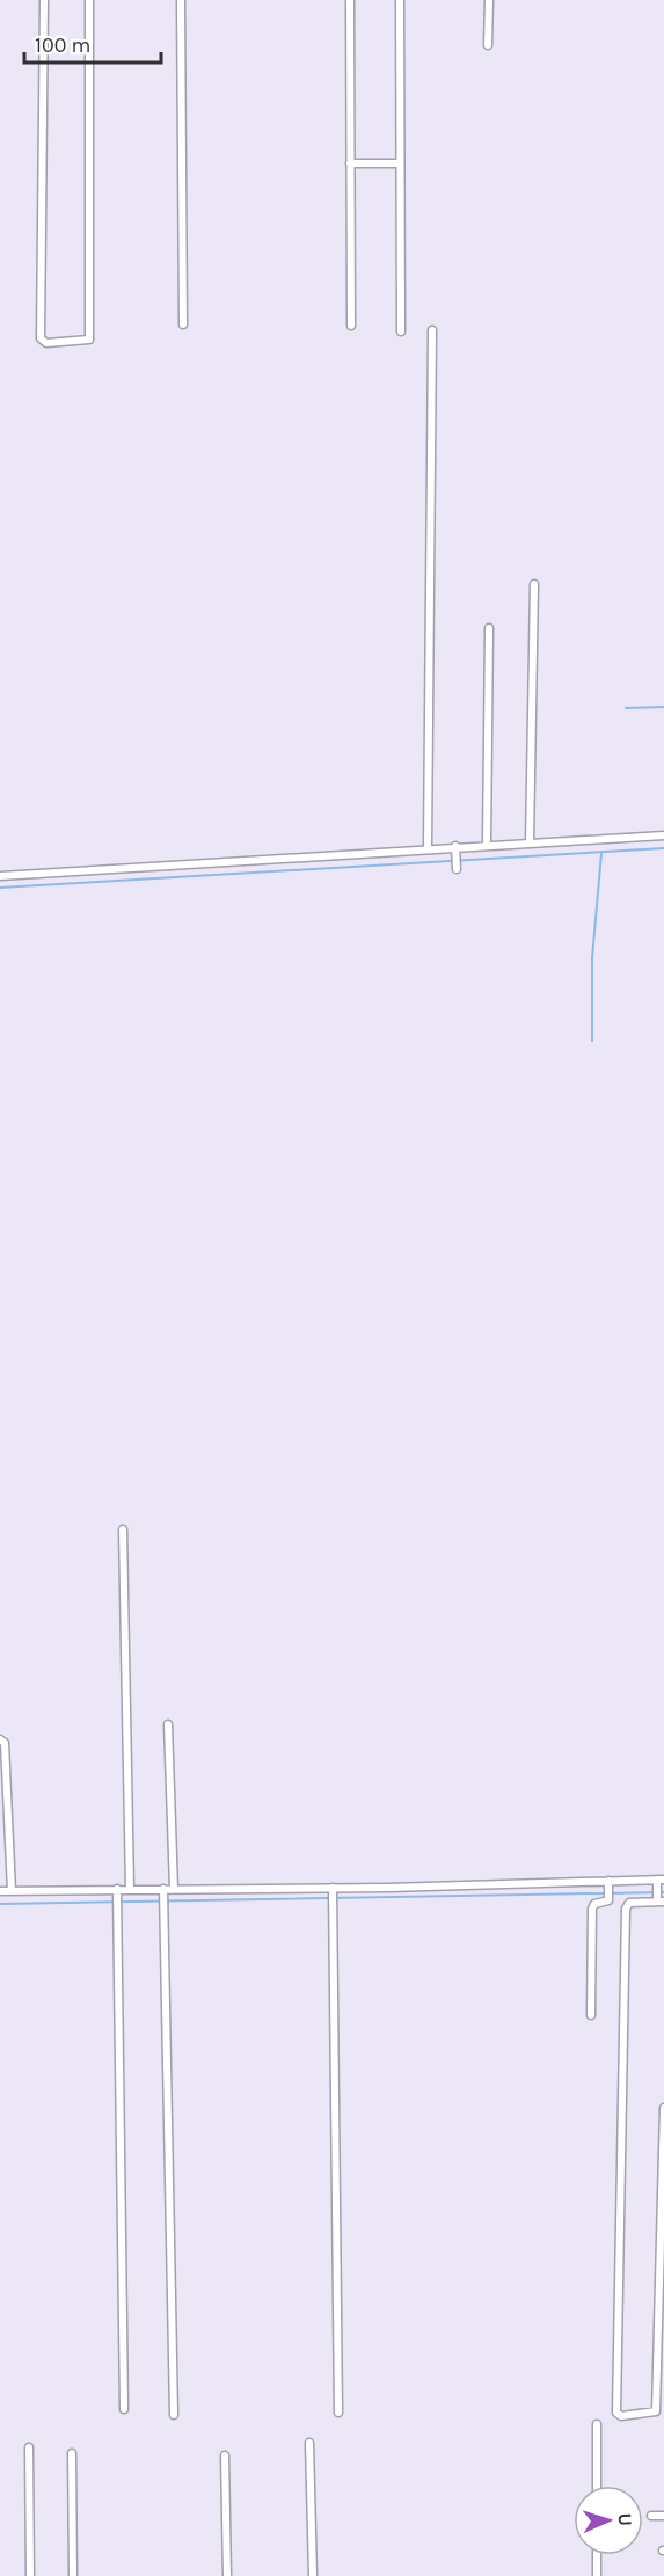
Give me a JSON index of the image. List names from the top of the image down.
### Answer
{
  "scale_bar": "100 m",
  "north": "right"
}
